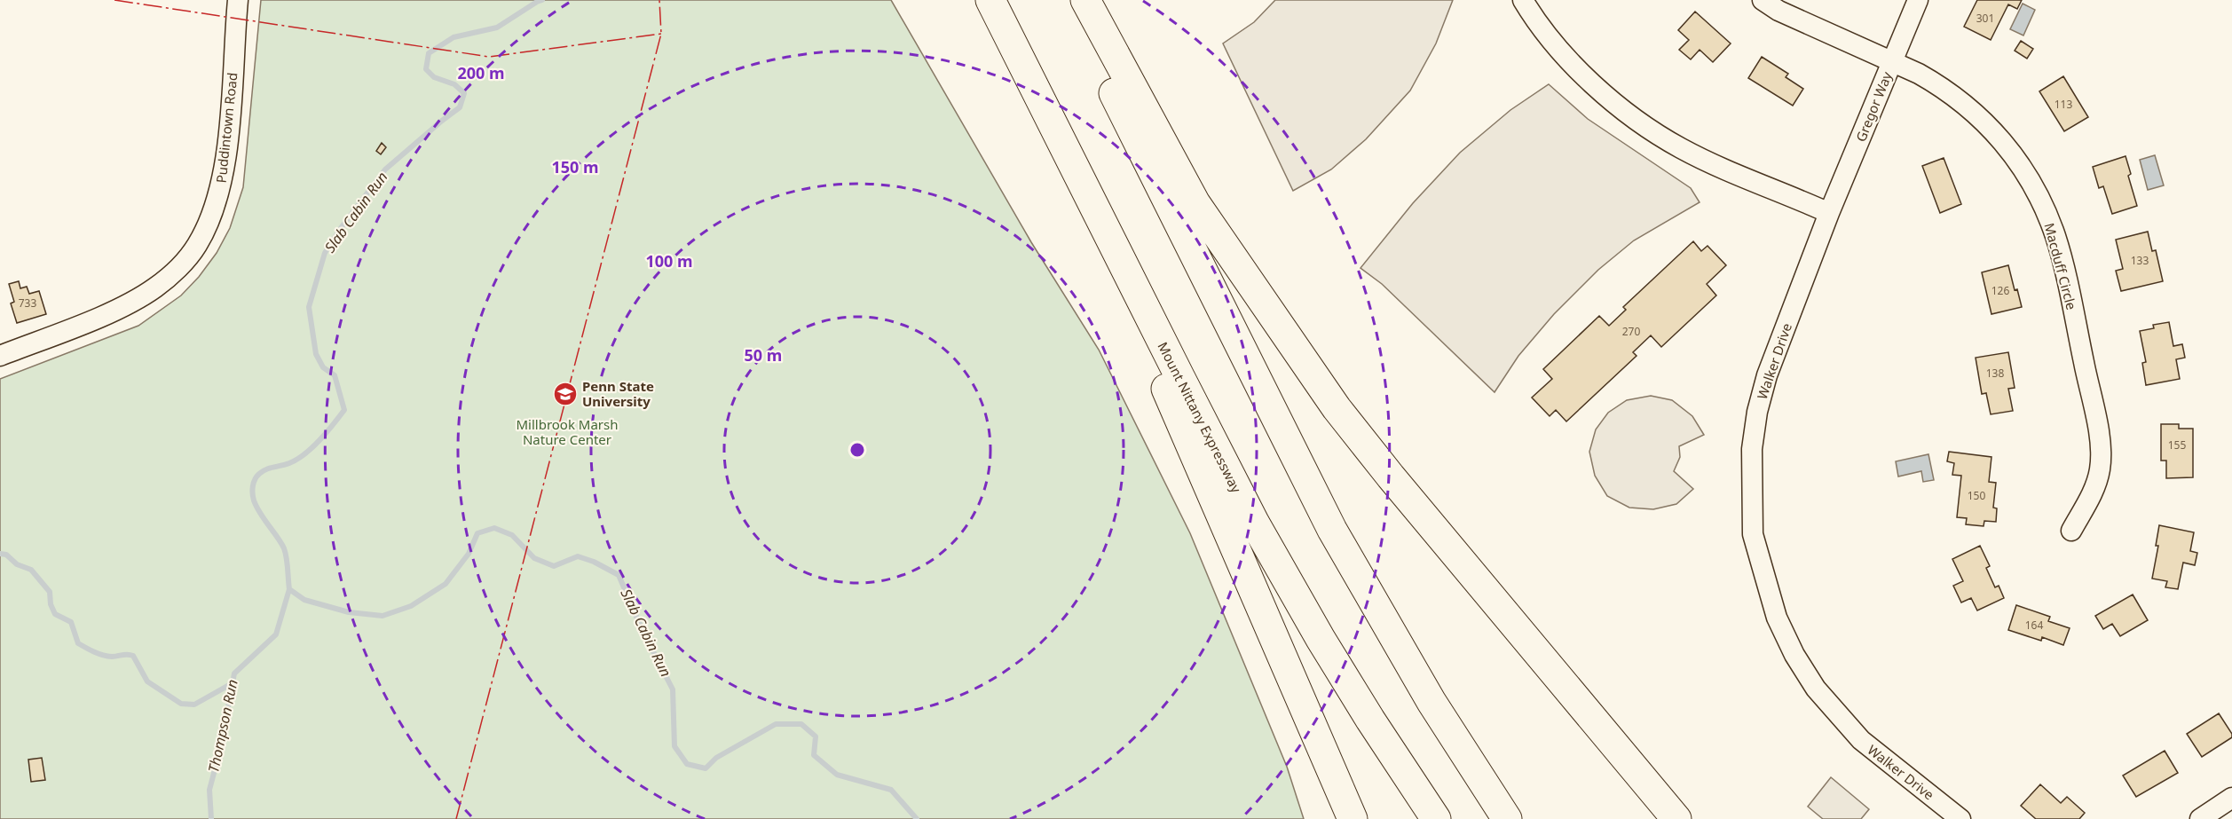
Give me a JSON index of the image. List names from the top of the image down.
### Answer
{
  "streets": {
    "highway": ["Mount Nittany Expressway"],
    "street": [
      "Gregor Way",
      "Puddintown Road",
      "Macduff Circle",
      "Walker Drive"
    ]
  },
  "crossings": [
    ["Gregor Way", "Macduff Circle"],
    ["Gregor Way", "Walker Drive"]
  ],
  "water": ["Slab Cabin Run", "Thompson Run"],
  "parks": ["Millbrook Marsh Nature Center"],
  "places": {
    "school or university": ["Penn State University"]
  },
  "house_numbers": [
    "301",
    "113",
    "133",
    "126",
    "733",
    "270",
    "138",
    "155",
    "150",
    "164"
  ],
  "rings": [
    "200 m",
    "150 m",
    "100 m",
    "50 m"
  ]
}
